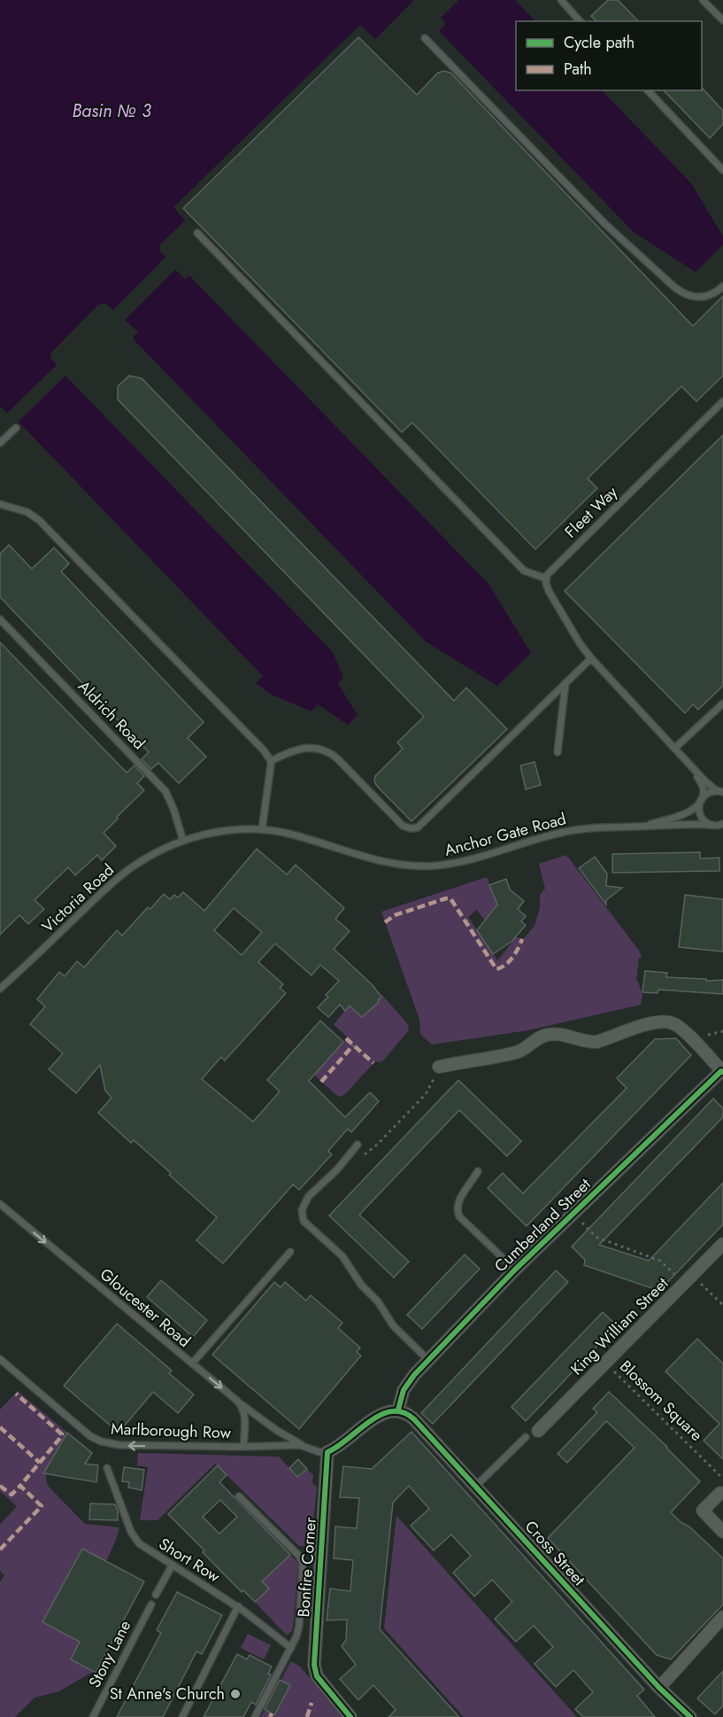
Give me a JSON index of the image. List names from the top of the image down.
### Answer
{
  "streets": {
    "street": [
      "Cumberland Street",
      "King William Street",
      "Cross Street",
      "Bonfire Corner"
    ],
    "lane": [
      "Fleet Way",
      "Aldrich Road",
      "Anchor Gate Road",
      "Victoria Road",
      "Gloucester Road",
      "Marlborough Row",
      "Short Row",
      "Stony Lane"
    ],
    "path": ["Blossom Square"]
  },
  "crossings": [
    ["Aldrich Road", "Anchor Gate Road"],
    ["Aldrich Road", "Victoria Road"],
    ["Anchor Gate Road", "Victoria Road"],
    ["Cumberland Street", "Cross Street"],
    ["Gloucester Road", "Marlborough Row"],
    ["King William Street", "Blossom Square"]
  ],
  "one_way": ["Gloucester Road", "Marlborough Row"],
  "water": ["Basin № 3"],
  "places": ["St Anne's Church"],
  "legend": ["Cycle path", "Path"]
}
